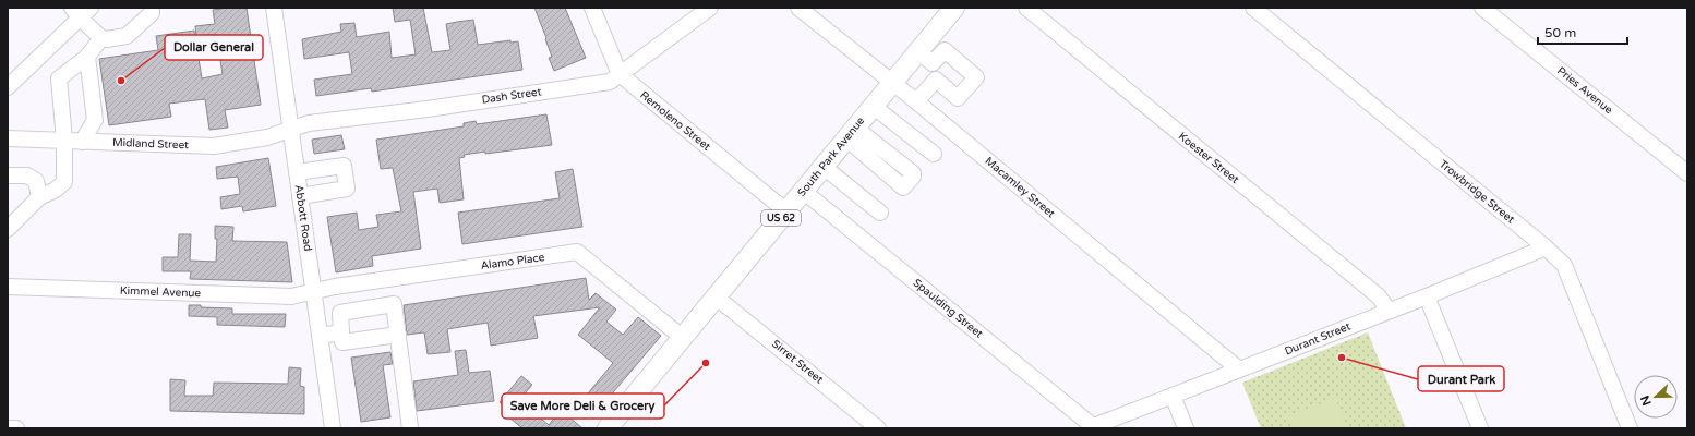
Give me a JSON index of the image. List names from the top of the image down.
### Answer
{
  "streets": {
    "main road": ["South Park Avenue", "US 62"],
    "street": [
      "Pries Avenue",
      "Dash Street",
      "Remoleno Street",
      "Midland Street",
      "Koester Street",
      "Macamley Street",
      "Trowbridge Street",
      "Abbott Road",
      "Alamo Place",
      "Kimmel Avenue",
      "Spaulding Street",
      "Durant Street",
      "Sirret Street"
    ]
  },
  "crossings": [
    ["Dash Street", "Remoleno Street"],
    ["Dash Street", "Midland Street"],
    ["Dash Street", "Abbott Road"],
    ["Remoleno Street", "South Park Avenue"],
    ["Midland Street", "Abbott Road"],
    ["South Park Avenue", "Macamley Street"],
    ["South Park Avenue", "Alamo Place"],
    ["South Park Avenue", "Spaulding Street"],
    ["South Park Avenue", "Sirret Street"],
    ["Koester Street", "Durant Street"],
    ["Macamley Street", "Durant Street"],
    ["Trowbridge Street", "Durant Street"],
    ["Abbott Road", "Alamo Place"],
    ["Abbott Road", "Kimmel Avenue"],
    ["Alamo Place", "Kimmel Avenue"],
    ["Spaulding Street", "Durant Street"]
  ],
  "places": ["Dollar General", "Durant Park", "Save More Deli & Grocery"],
  "scale_bar": "50 m",
  "north": "left"
}
